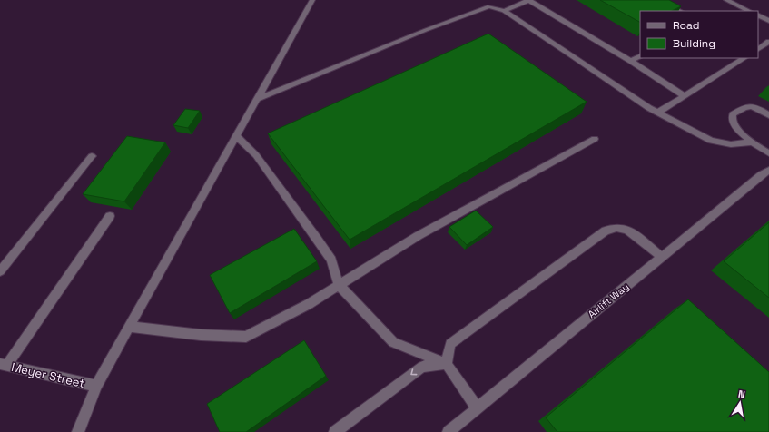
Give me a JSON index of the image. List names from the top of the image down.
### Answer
{
  "streets": {
    "street": ["Airlift Way", "Meyer Street"]
  },
  "legend": ["Road", "Building"],
  "north": "top"
}
